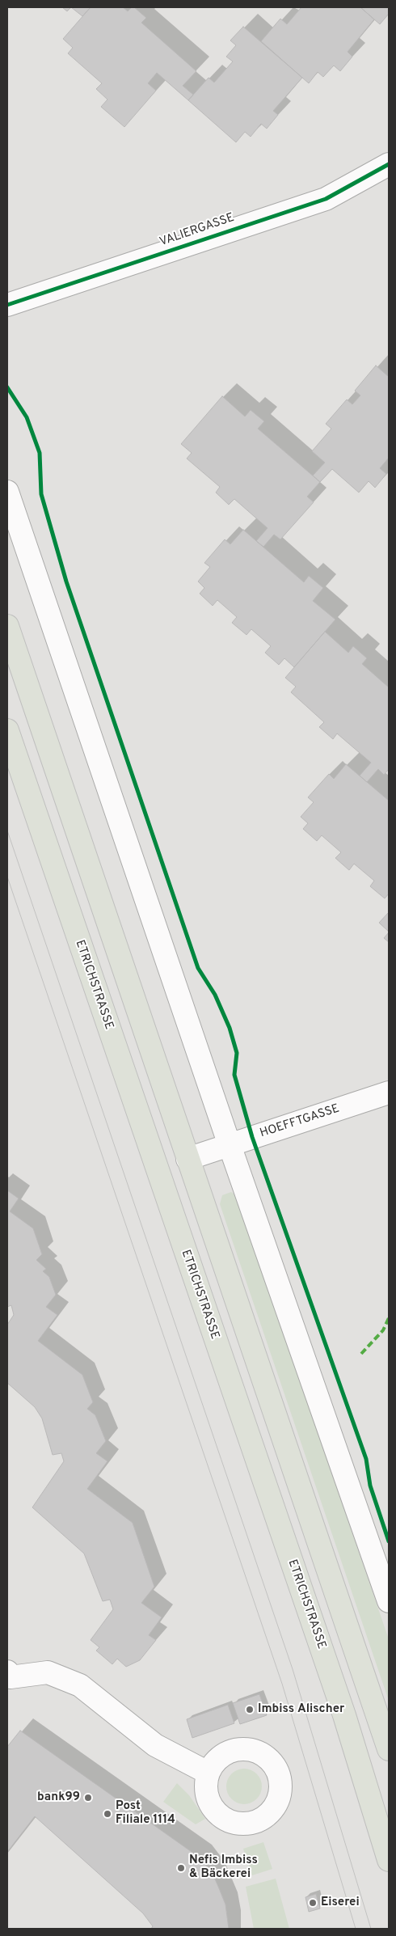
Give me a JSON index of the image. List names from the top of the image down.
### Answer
{
  "streets": {
    "main road": ["ETRICHSTRASSE"],
    "street": ["VALIERGASSE", "HOEFFTGASSE"]
  },
  "places": [
    "Imbiss Alischer",
    "bank99",
    "Post Filiale 1114",
    "Nefis Imbiss & Bäckerei",
    "Eiserei"
  ]
}
